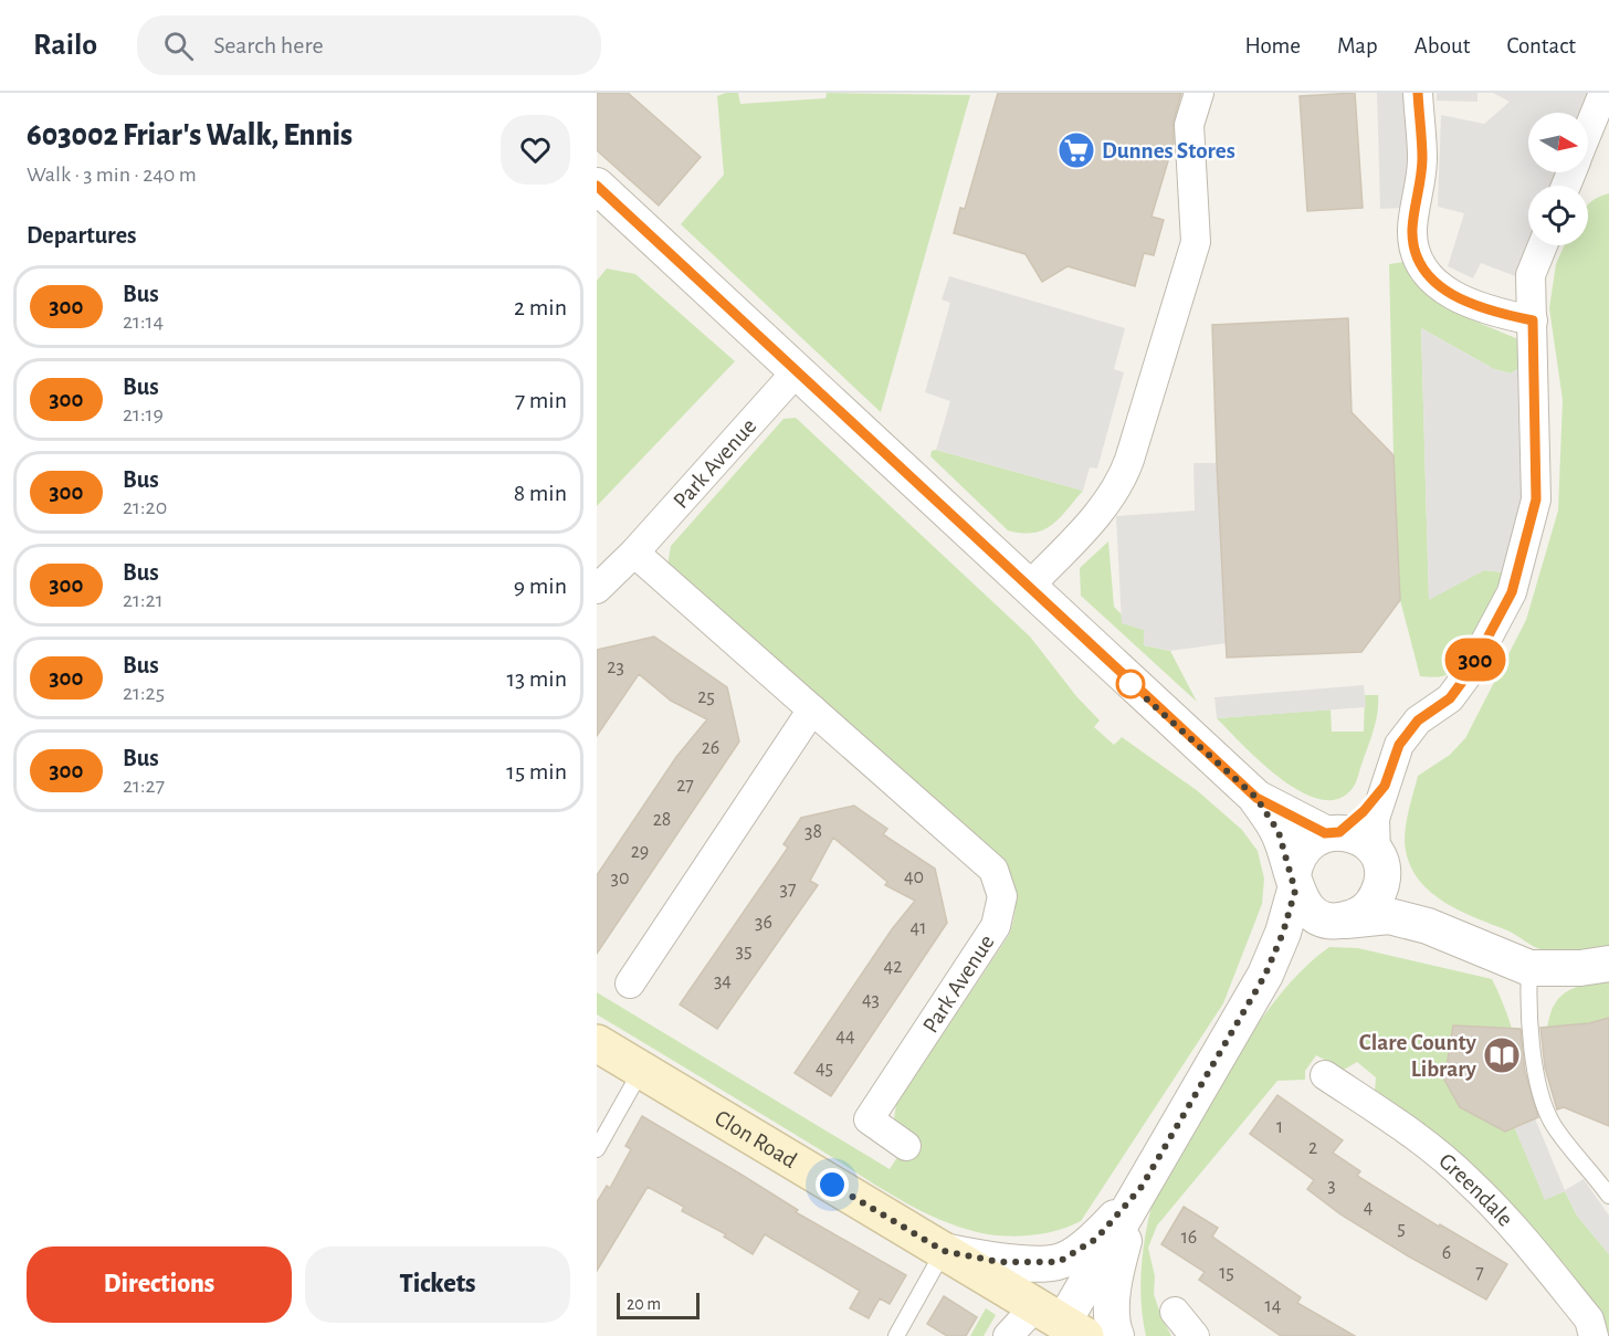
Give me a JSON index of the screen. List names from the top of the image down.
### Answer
{
  "streets": {
    "main road": ["Clon Road"],
    "street": ["Park Avenue", "Greendale"]
  },
  "places": {
    "supermarket": ["Dunnes Stores"],
    "library": ["Clare County Library"]
  },
  "lines": ["bus line 300"],
  "house_numbers": [
    "23",
    "25",
    "26",
    "27",
    "28",
    "38",
    "29",
    "40",
    "30",
    "37",
    "36",
    "41",
    "35",
    "42",
    "34",
    "43",
    "44",
    "45",
    "1",
    "2",
    "3",
    "4",
    "5",
    "16",
    "6",
    "15",
    "7",
    "14"
  ],
  "scale_bar": "20 m",
  "north": "right",
  "page": {
    "header": "Railo",
    "search": "Search here",
    "nav": [
      "Home",
      "Map",
      "About",
      "Contact"
    ],
    "heading": [
      ["603002 Friar's Walk, Ennis", "Walk · 3 min · 240 m"],
      "Departures"
    ],
    "on_map": "300",
    "list": [
      {
        "mark": "300",
        "name": "Bus",
        "note": "21:14",
        "value": "2 min"
      },
      {
        "mark": "300",
        "name": "Bus",
        "note": "21:19",
        "value": "7 min"
      },
      {
        "mark": "300",
        "name": "Bus",
        "note": "21:20",
        "value": "8 min"
      },
      {
        "mark": "300",
        "name": "Bus",
        "note": "21:21",
        "value": "9 min"
      },
      {
        "mark": "300",
        "name": "Bus",
        "note": "21:25",
        "value": "13 min"
      },
      {
        "mark": "300",
        "name": "Bus",
        "note": "21:27",
        "value": "15 min"
      }
    ],
    "buttons": ["Directions", "Tickets"],
    "scale": "20 m"
  }
}
